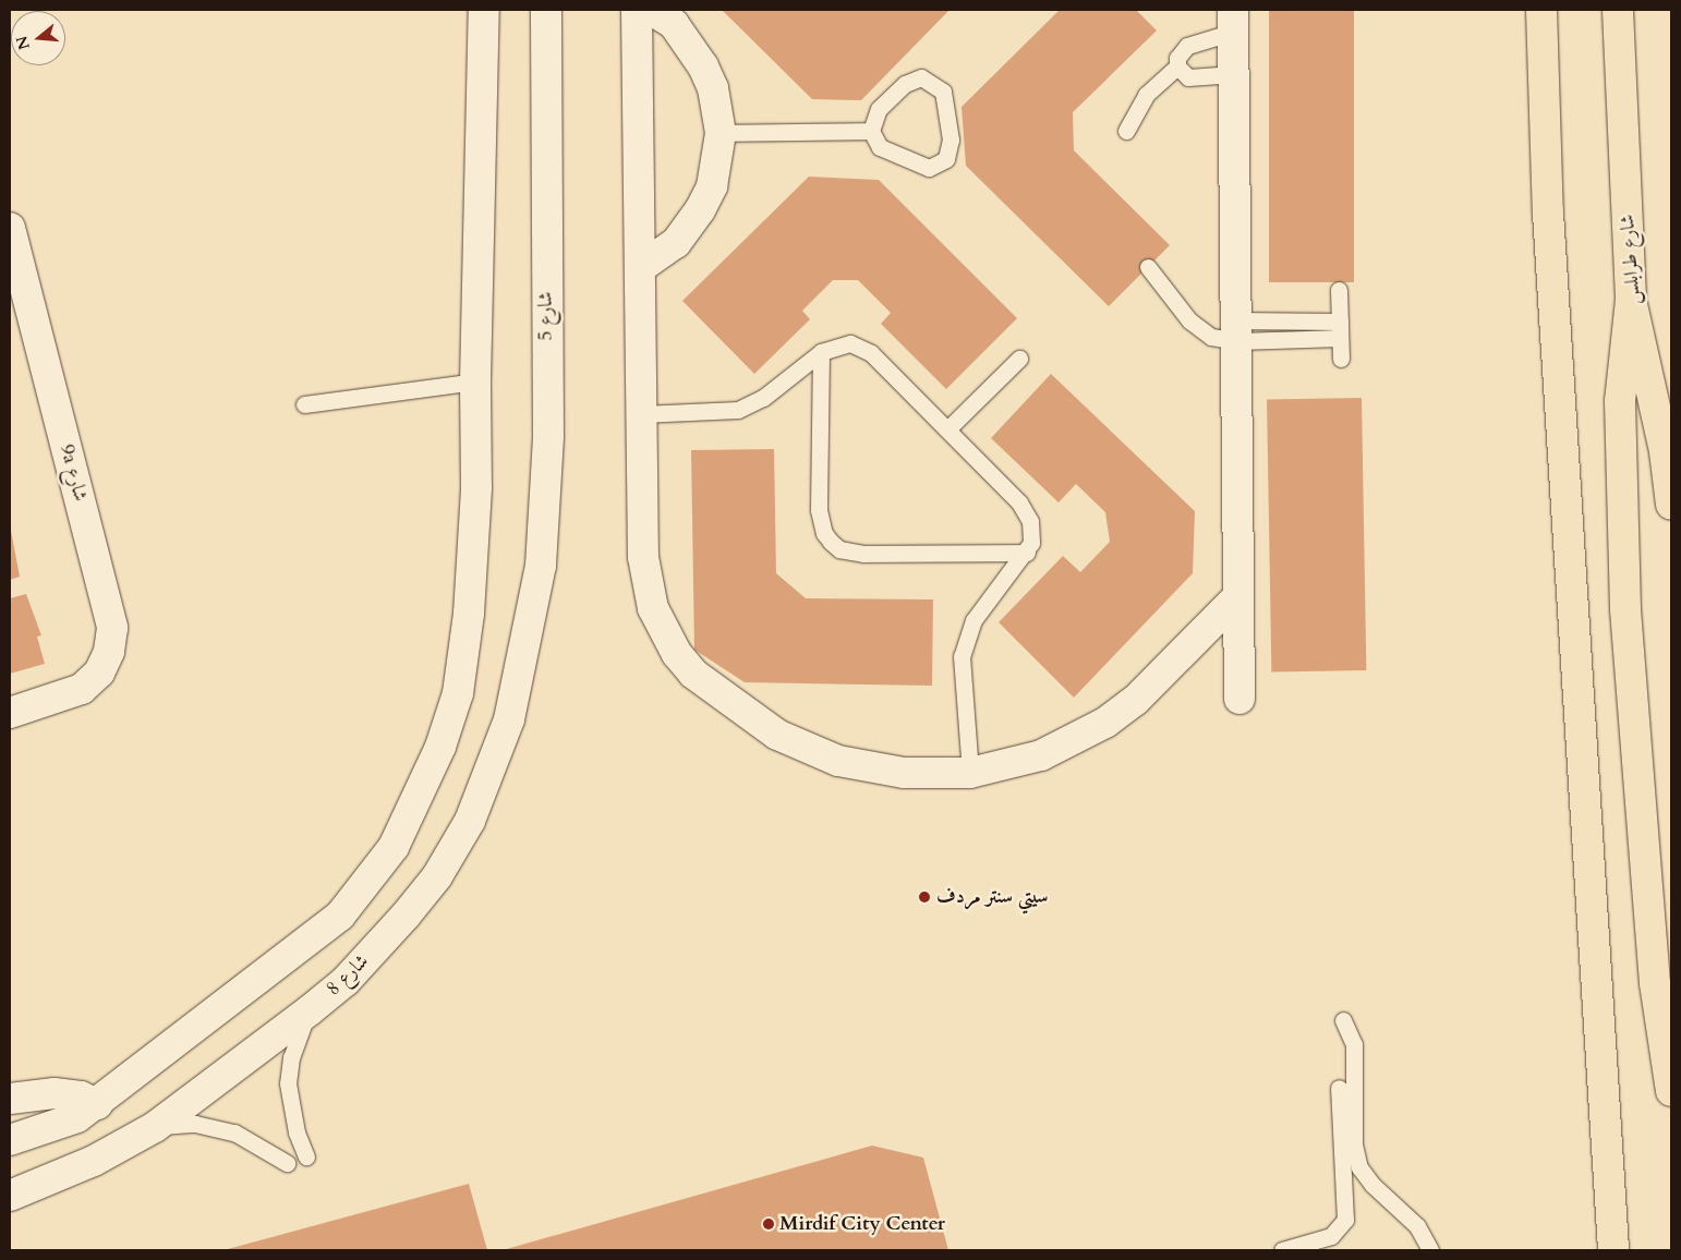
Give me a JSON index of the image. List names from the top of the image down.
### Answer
{
  "streets": {
    "highway": ["شارع طرابلس"],
    "street": ["شارع 5", "9a شارع", "شارع 8"]
  },
  "crossings": [
    ["شارع 5", "شارع 8"]
  ],
  "places": ["سيتي سنتر مردف", "Mirdif City Center"],
  "north": "left"
}
